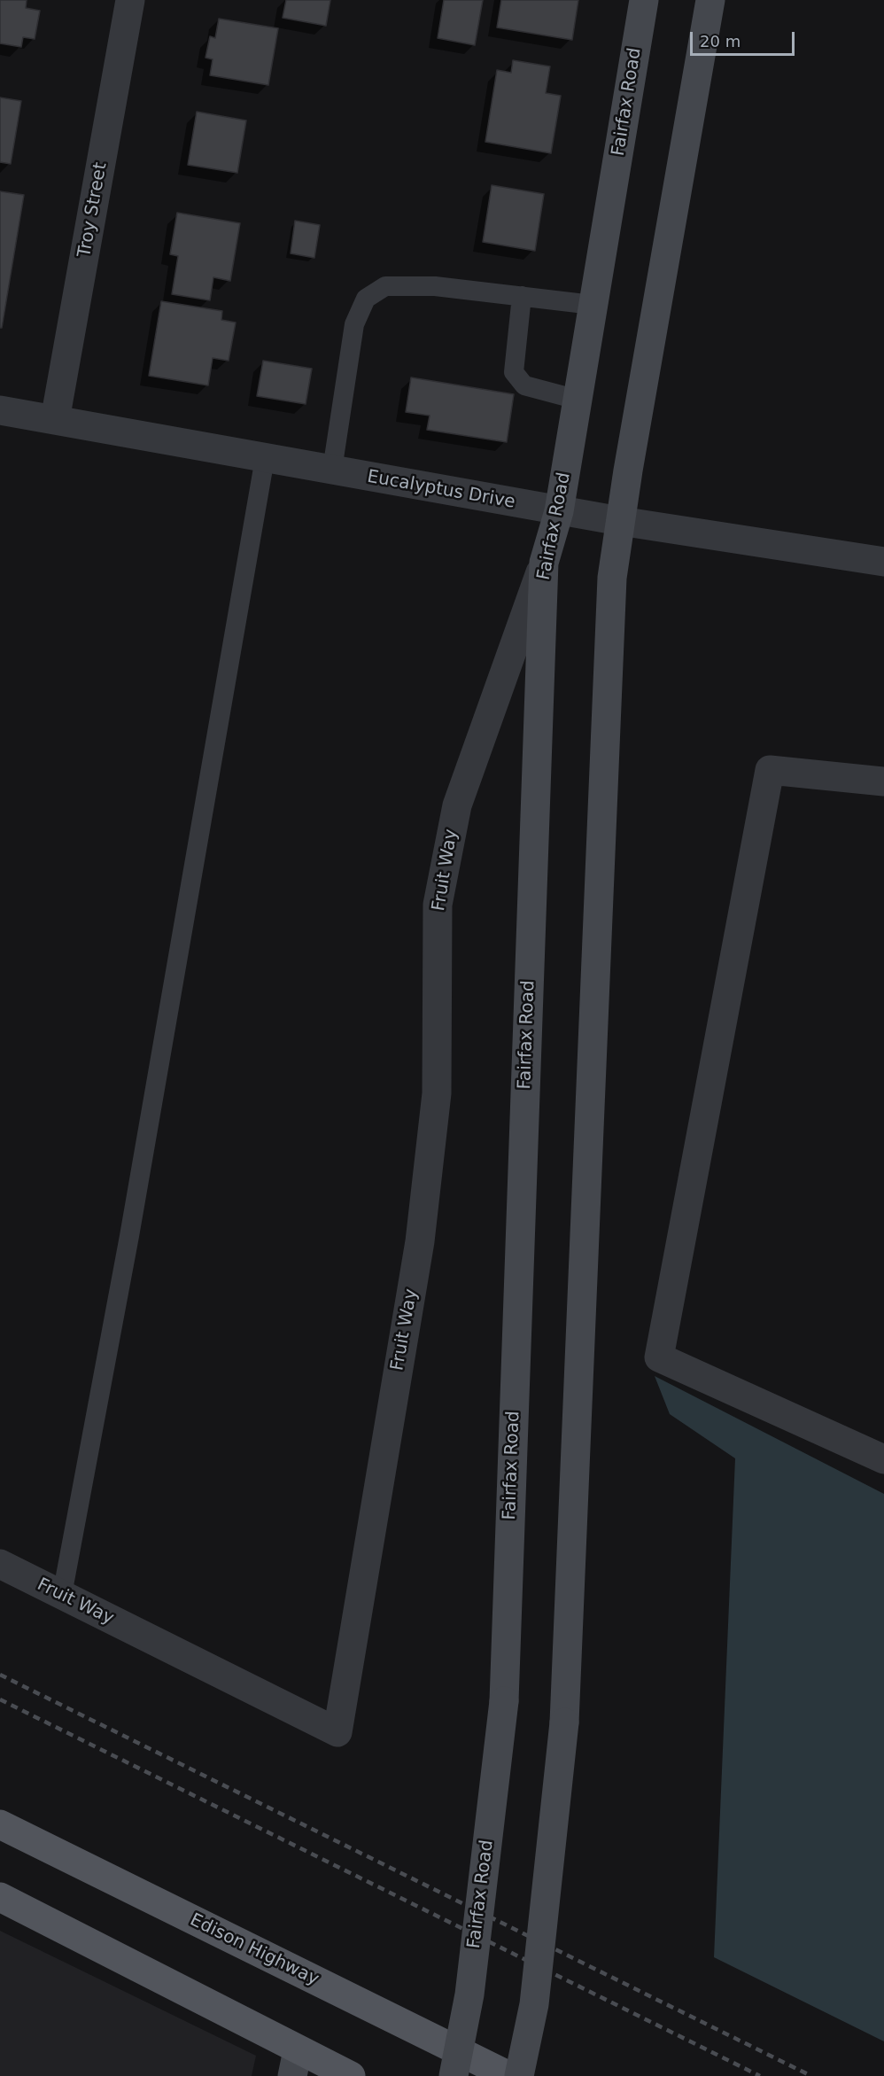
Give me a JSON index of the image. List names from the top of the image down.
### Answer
{
  "streets": {
    "main road": ["Fairfax Road", "Edison Highway"],
    "street": ["Troy Street", "Eucalyptus Drive", "Fruit Way"]
  },
  "crossings": [
    ["Fairfax Road", "Eucalyptus Drive"],
    ["Fairfax Road", "Fruit Way"],
    ["Troy Street", "Eucalyptus Drive"]
  ],
  "scale_bar": "20 m"
}
